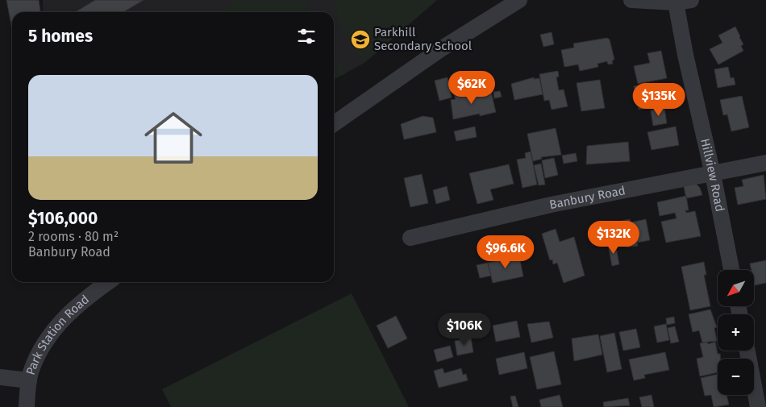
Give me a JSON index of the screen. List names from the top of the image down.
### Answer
{
  "streets": {
    "street": ["Hillview Road", "Banbury Road", "Park Station Road"]
  },
  "crossings": [
    ["Hillview Road", "Banbury Road"]
  ],
  "places": {
    "school or university": ["Parkhill Secondary School"]
  },
  "north": "bottom left",
  "page": {
    "heading": "5 homes",
    "list": [
      {
        "name": "$106,000",
        "note": "2 rooms · 80 m² · Banbury Road"
      }
    ],
    "price": [
      "$62K",
      "$135K",
      "$132K",
      "$96.6K",
      "$106K"
    ],
    "map_buttons": ["+", "−"]
  }
}
